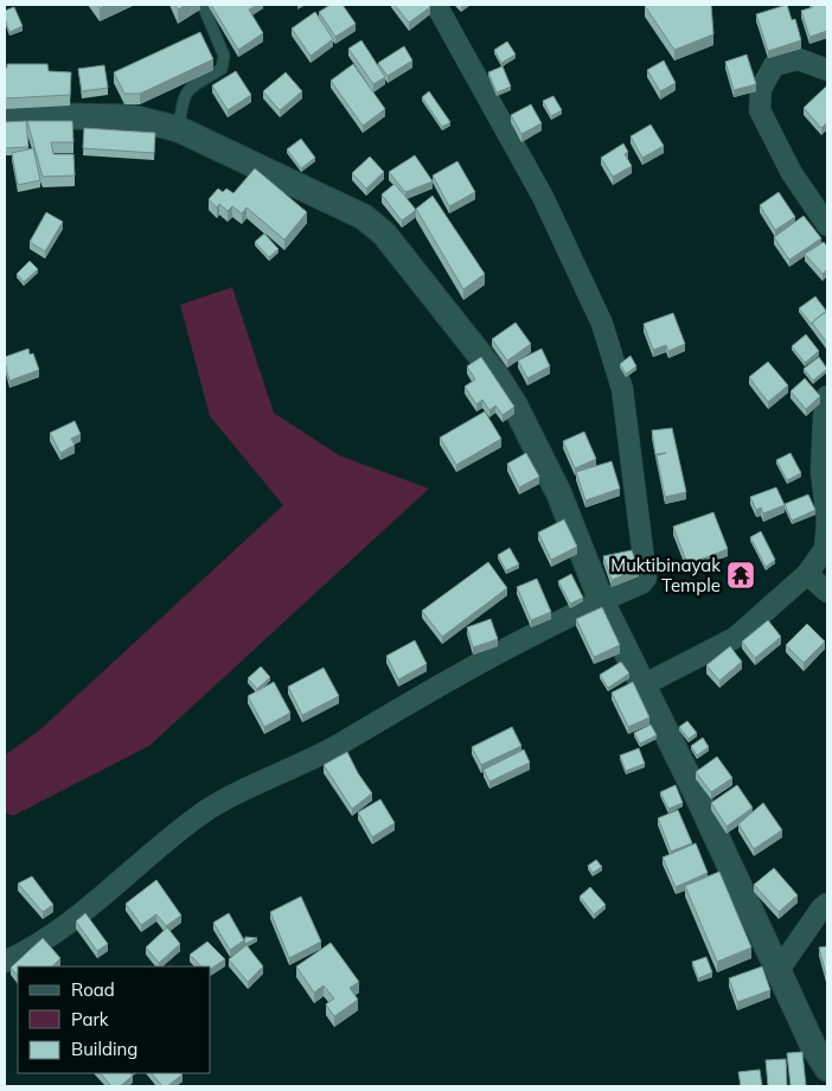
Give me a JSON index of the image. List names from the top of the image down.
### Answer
{
  "places": {
    "temple": ["Muktibinayak Temple"]
  },
  "legend": ["Road", "Park", "Building"]
}
